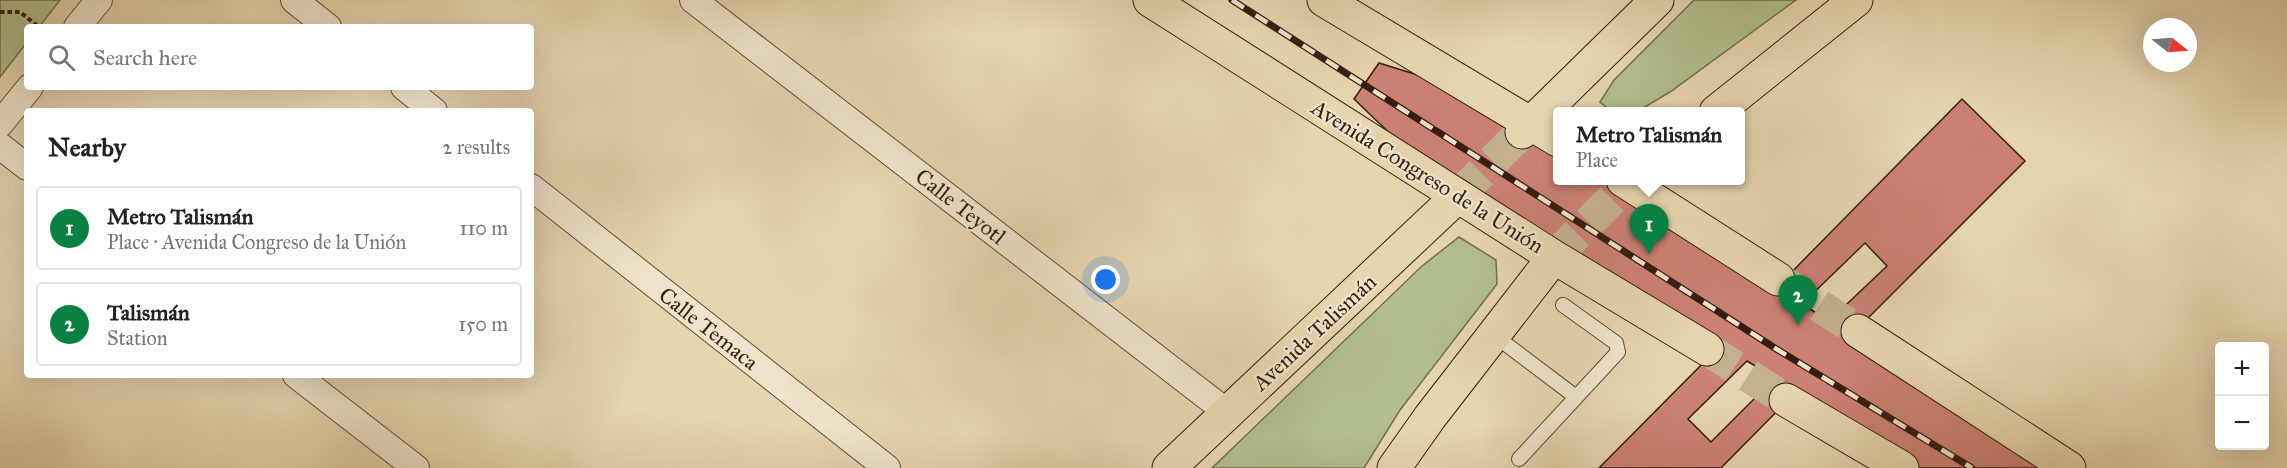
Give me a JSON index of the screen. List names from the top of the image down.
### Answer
{
  "streets": {
    "main road": ["Avenida Congreso de la Unión", "Avenida Talismán"],
    "street": ["Calle Teyotl", "Calle Temaca"]
  },
  "crossings": [
    ["Avenida Congreso de la Unión", "Avenida Talismán"],
    ["Calle Teyotl", "Avenida Talismán"]
  ],
  "north": "right",
  "page": {
    "search": "Search here",
    "popup": ["Metro Talismán", "Place"],
    "heading": ["Nearby", "2 results"],
    "list": [
      {
        "mark": "1",
        "name": "Metro Talismán",
        "note": "Place · Avenida Congreso de la Unión",
        "value": "110 m"
      },
      {
        "mark": "2",
        "name": "Talismán",
        "note": "Station",
        "value": "150 m"
      }
    ],
    "pins": ["1", "2"],
    "map_buttons": ["+", "−"]
  }
}
